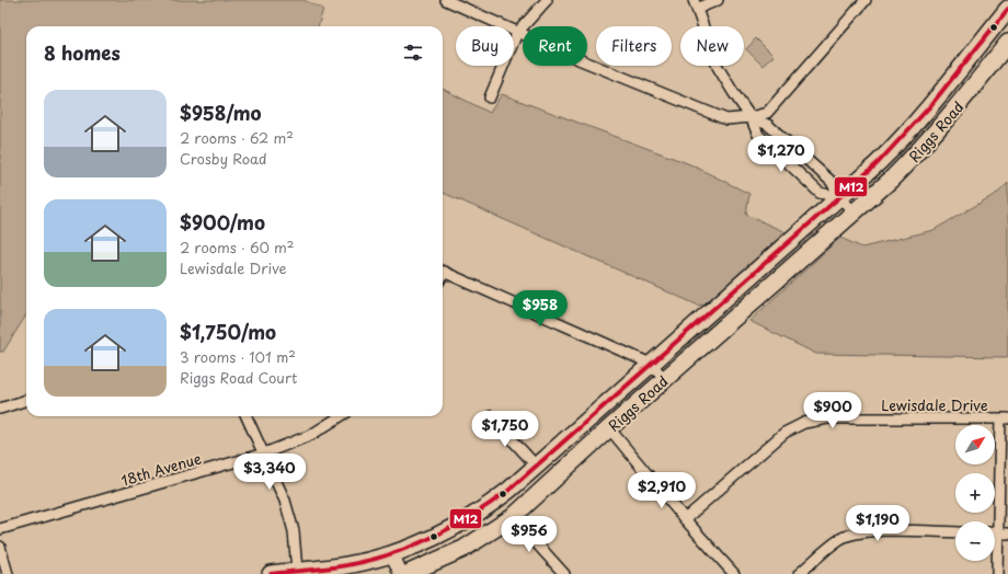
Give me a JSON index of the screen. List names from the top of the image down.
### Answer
{
  "streets": {
    "main road": ["Riggs Road"],
    "street": ["Lewisdale Drive", "18th Avenue"]
  },
  "lines": ["transit line M12"],
  "north": "top right",
  "page": {
    "chip": [
      "Buy",
      "Rent",
      "Filters",
      "New"
    ],
    "heading": "8 homes",
    "list": [
      {
        "name": "$958/mo",
        "note": "2 rooms · 62 m² · Crosby Road"
      },
      {
        "name": "$900/mo",
        "note": "2 rooms · 60 m² · Lewisdale Drive"
      },
      {
        "name": "$1,750/mo",
        "note": "3 rooms · 101 m² · Riggs Road Court"
      }
    ],
    "price": [
      "$1,270",
      "$958",
      "$900",
      "$1,750",
      "$3,340",
      "$2,910",
      "$1,190",
      "$956"
    ],
    "map_buttons": ["+", "−"]
  }
}
